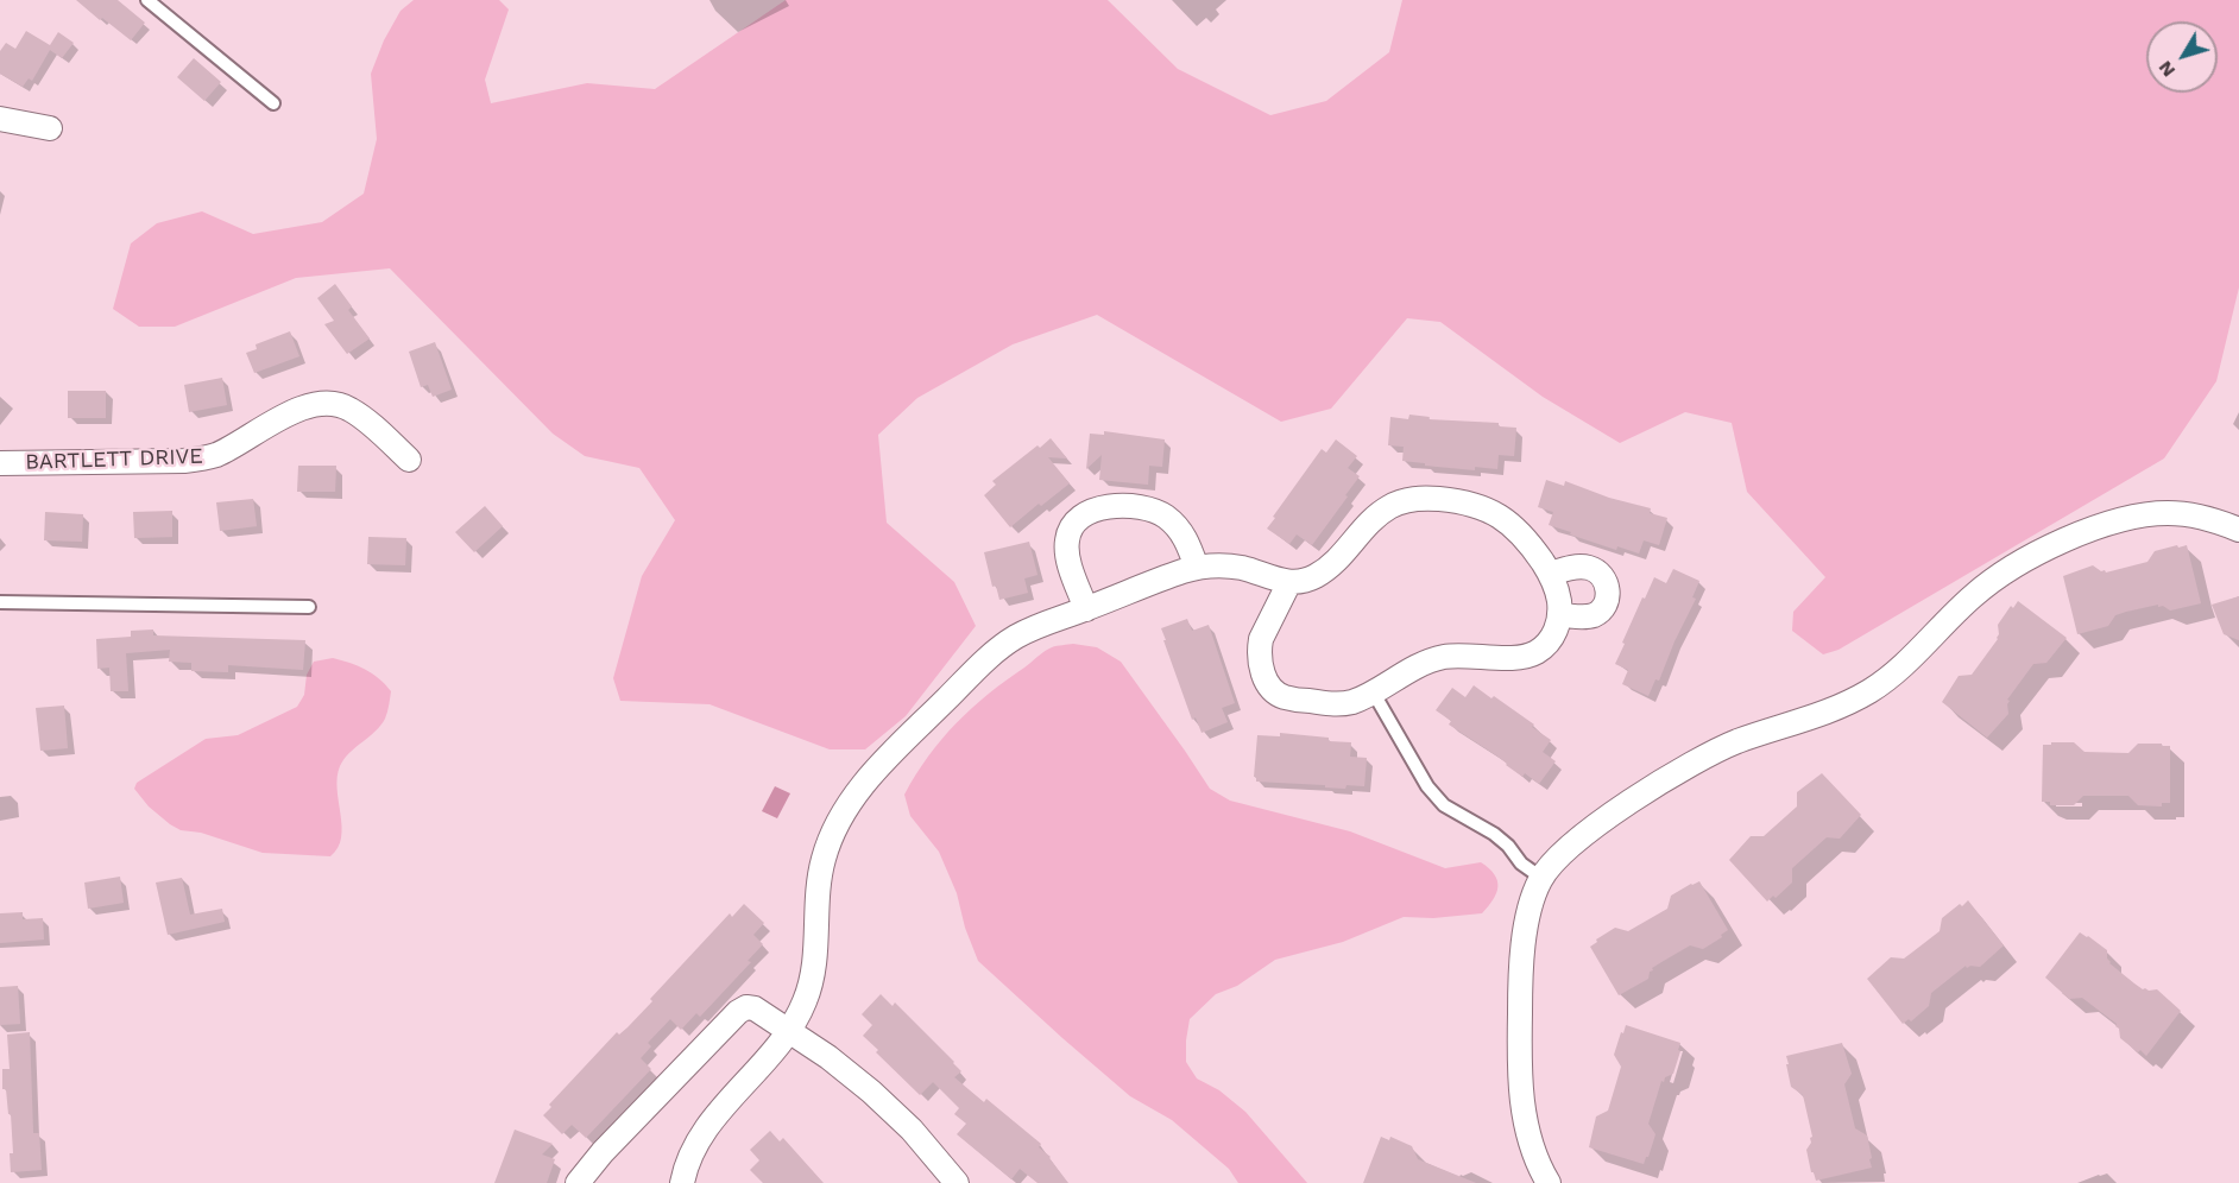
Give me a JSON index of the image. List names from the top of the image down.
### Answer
{
  "streets": {
    "street": ["BARTLETT DRIVE"]
  },
  "north": "bottom left"
}
